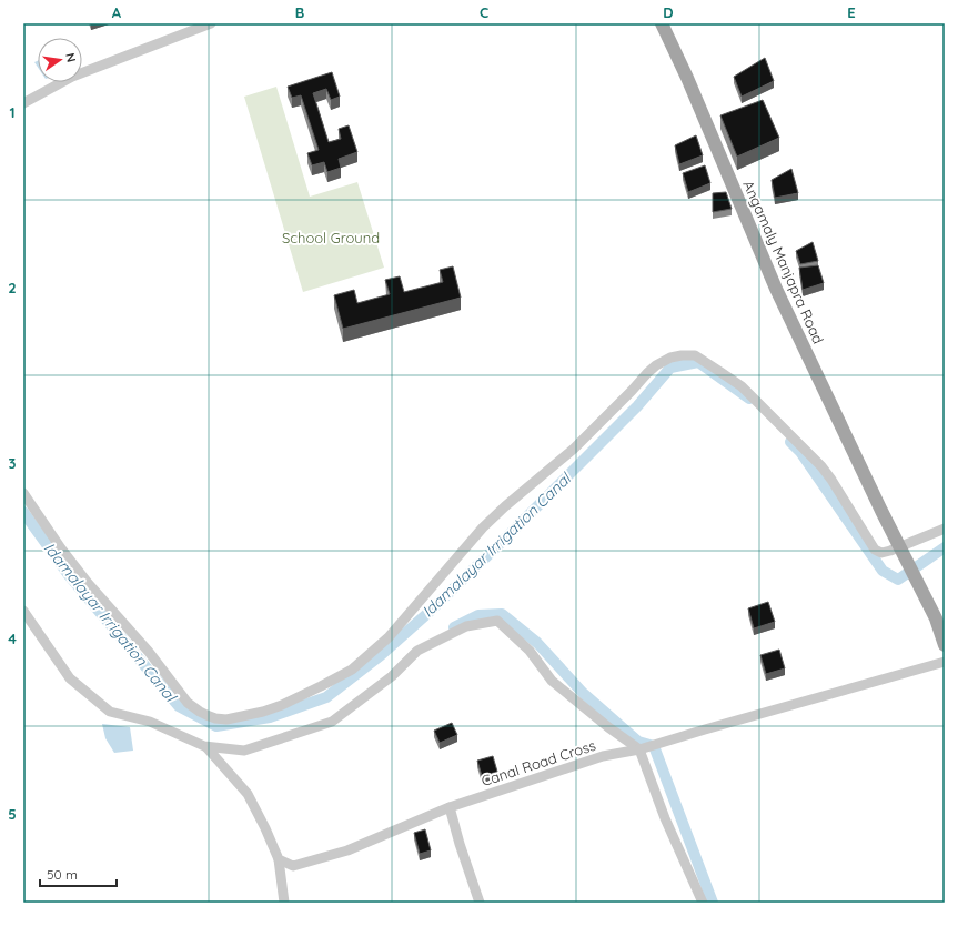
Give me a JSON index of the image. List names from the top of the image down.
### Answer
{
  "streets": {
    "main road": ["Angamaly Manjapra Road"],
    "street": ["Canal Road Cross"]
  },
  "water": ["Idamalayar Irrigation Canal"],
  "parks": ["School Ground"],
  "scale_bar": "50 m",
  "north": "right",
  "grid": {
    "columns": [
      "A",
      "B",
      "C",
      "D",
      "E"
    ],
    "rows": [
      "1",
      "2",
      "3",
      "4",
      "5"
    ]
  }
}
